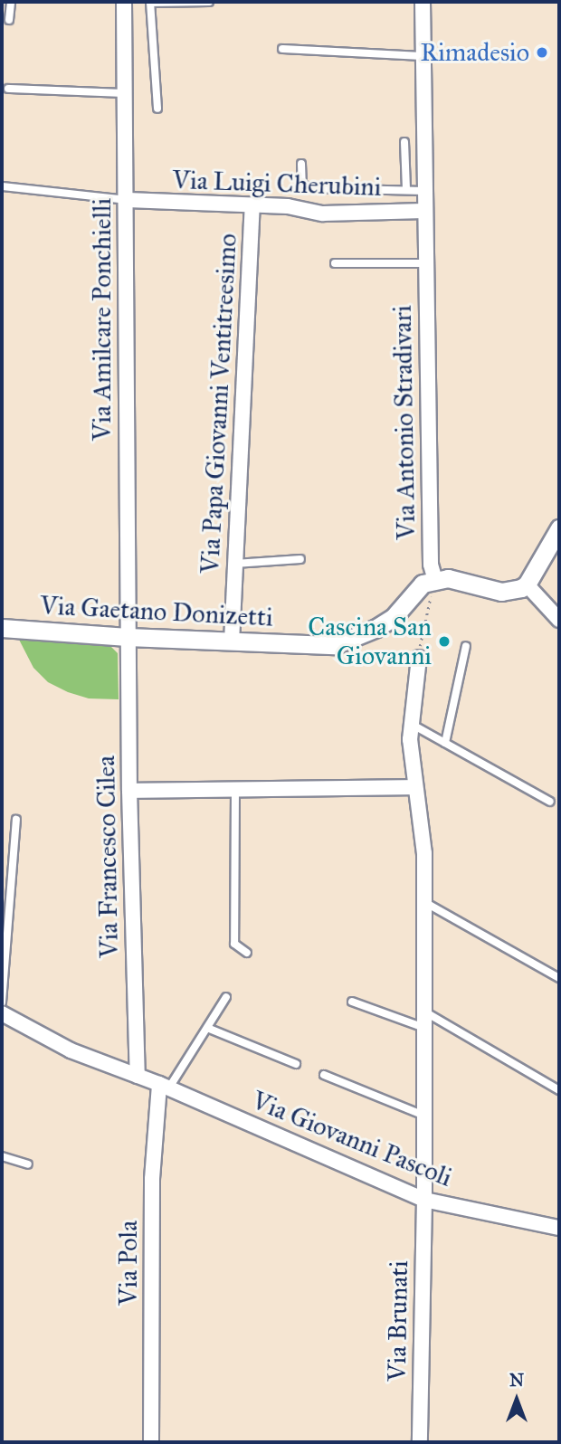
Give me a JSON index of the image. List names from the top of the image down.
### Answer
{
  "streets": {
    "street": [
      "Via Luigi Cherubini",
      "Via Amilcare Ponchielli",
      "Via Papa Giovanni Ventitreesimo",
      "Via Antonio Stradivari",
      "Via Gaetano Donizetti",
      "Via Francesco Cilea",
      "Via Giovanni Pascoli",
      "Via Pola",
      "Via Brunati"
    ]
  },
  "crossings": [
    ["Via Luigi Cherubini", "Via Amilcare Ponchielli"],
    ["Via Luigi Cherubini", "Via Papa Giovanni Ventitreesimo"],
    ["Via Luigi Cherubini", "Via Antonio Stradivari"],
    ["Via Amilcare Ponchielli", "Via Gaetano Donizetti"],
    ["Via Amilcare Ponchielli", "Via Francesco Cilea"],
    ["Via Papa Giovanni Ventitreesimo", "Via Gaetano Donizetti"],
    ["Via Antonio Stradivari", "Via Gaetano Donizetti"],
    ["Via Gaetano Donizetti", "Via Francesco Cilea"],
    ["Via Francesco Cilea", "Via Giovanni Pascoli"],
    ["Via Giovanni Pascoli", "Via Pola"],
    ["Via Giovanni Pascoli", "Via Brunati"]
  ],
  "places": ["Rimadesio", "Cascina San Giovanni"],
  "north": "top"
}
